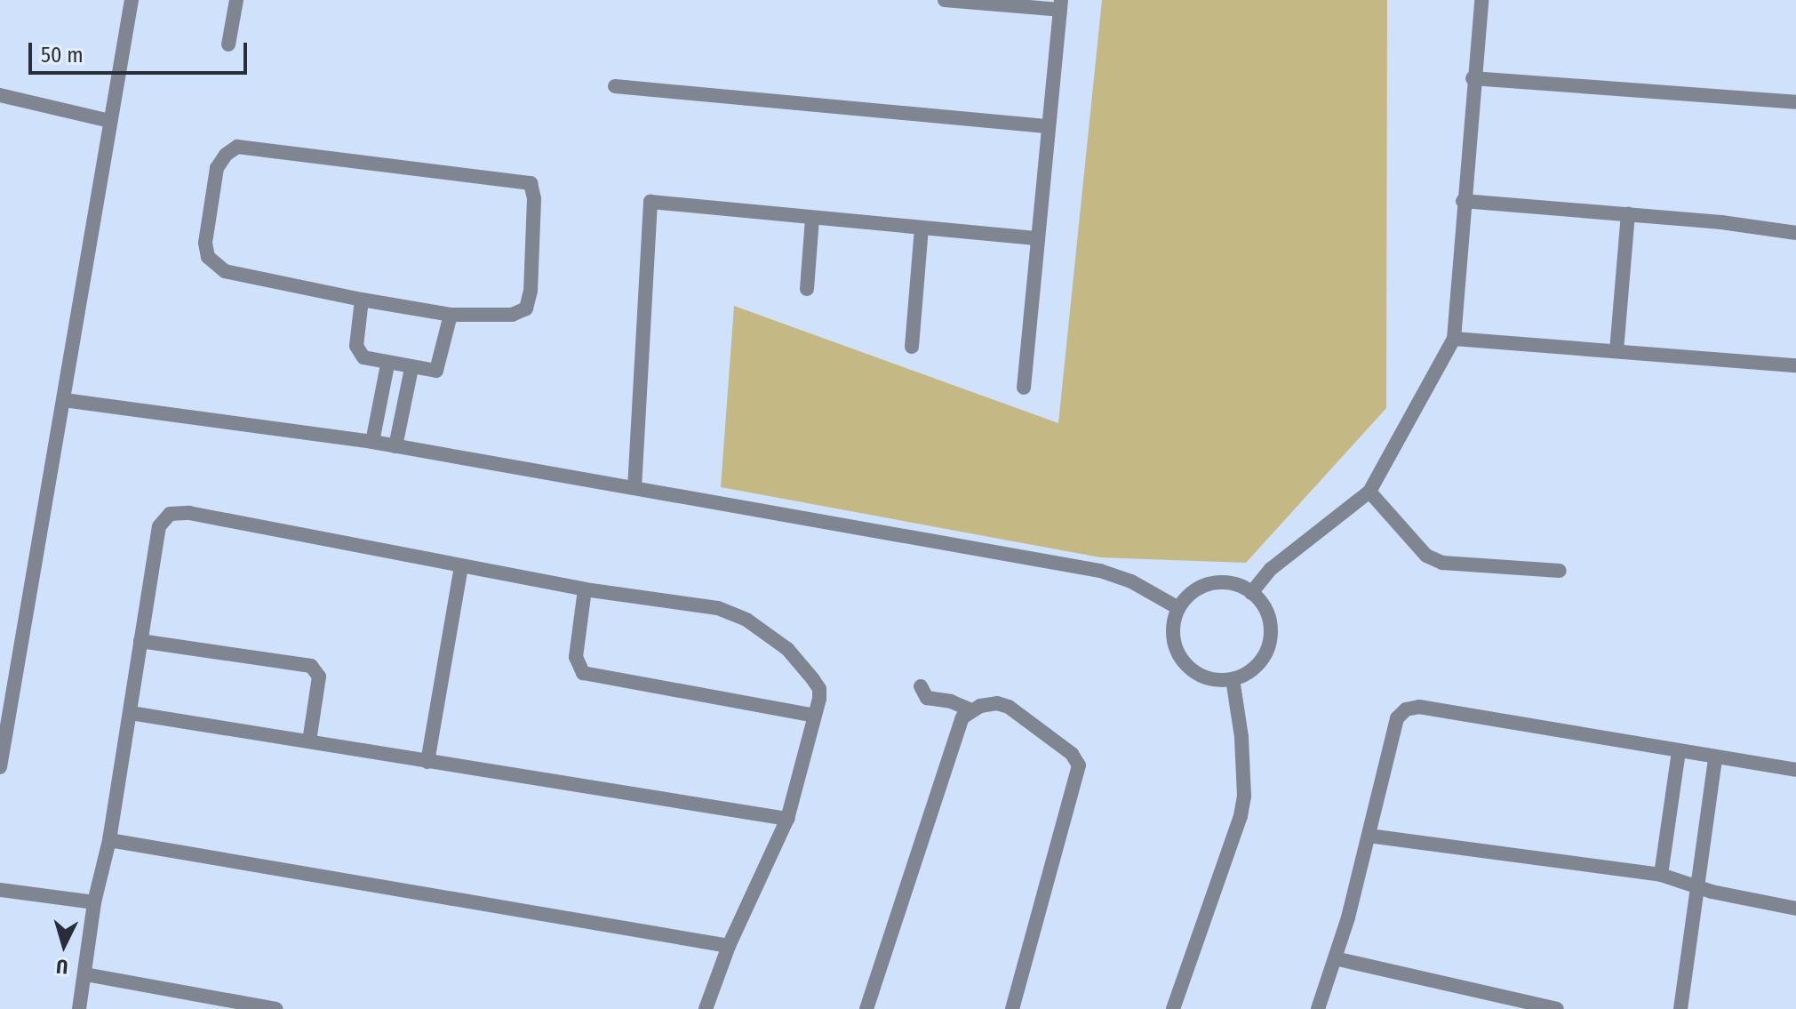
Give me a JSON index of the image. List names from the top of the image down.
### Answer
{
  "scale_bar": "50 m",
  "north": "bottom"
}
